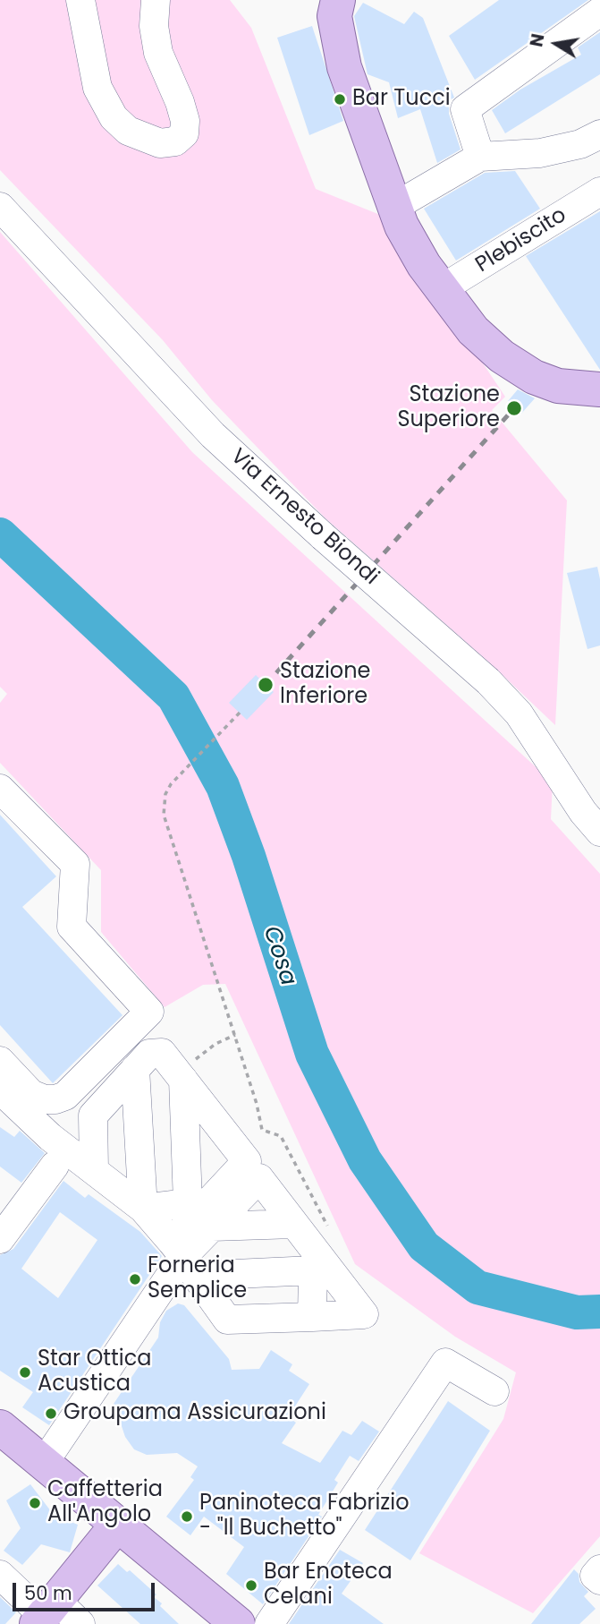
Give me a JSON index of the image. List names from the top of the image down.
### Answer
{
  "streets": {
    "street": ["Plebiscito", "Via Ernesto Biondi"]
  },
  "water": ["Cosa"],
  "places": [
    "Bar Tucci",
    "Stazione Superiore",
    "Stazione Inferiore",
    "Forneria Semplice",
    "Star Ottica Acustica",
    "Groupama Assicurazioni",
    "Caffetteria All'Angolo",
    "Paninoteca Fabrizio - \"Il Buchetto\"",
    "Bar Enoteca Celani"
  ],
  "scale_bar": "50 m",
  "north": "left"
}
